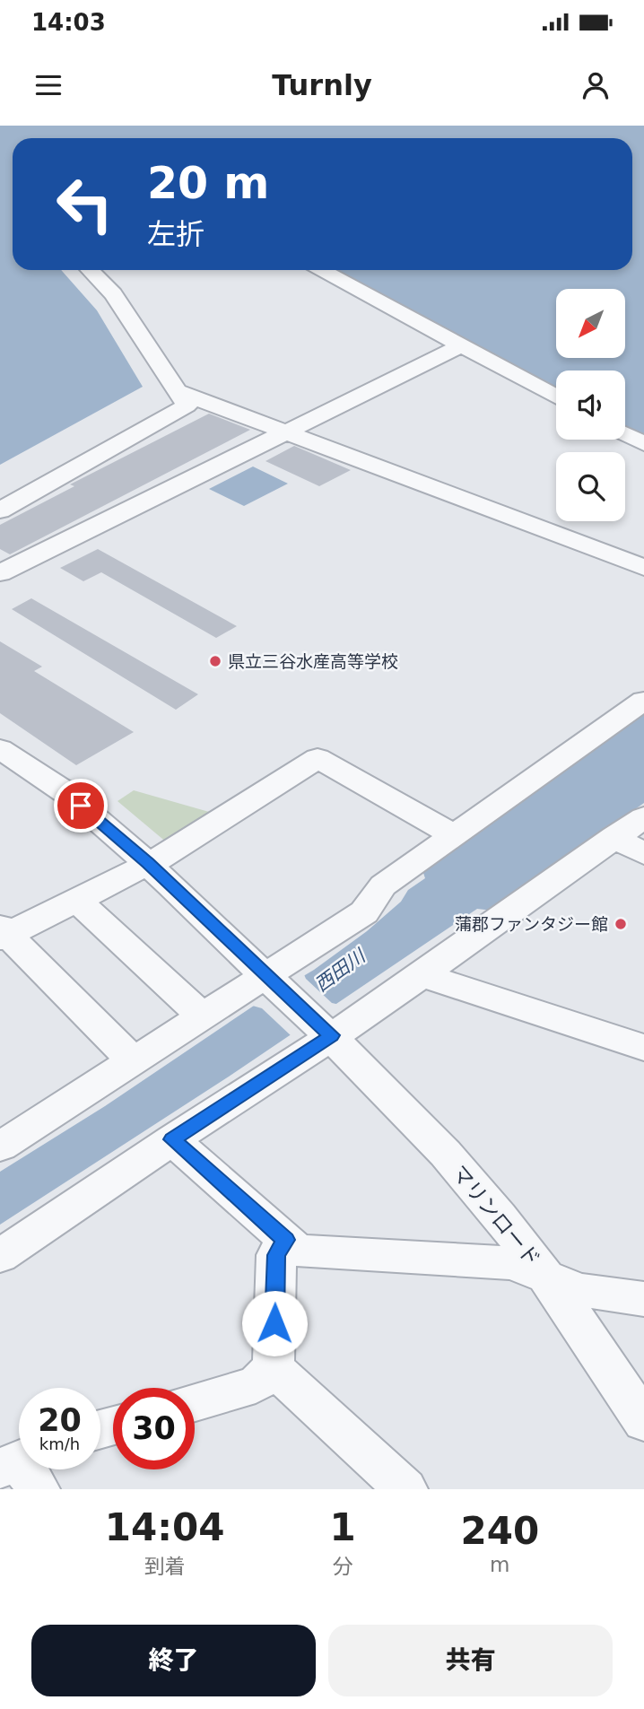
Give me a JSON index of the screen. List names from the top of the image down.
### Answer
{
  "streets": {
    "street": ["マリンロード"]
  },
  "water": ["西田川"],
  "places": ["県立三谷水産高等学校", "蒲郡ファンタジー館"],
  "north": "bottom left",
  "page": {
    "status": "14:03",
    "header": "Turnly",
    "turn": ["20 m", "左折"],
    "speed": "20 km/h",
    "limit": "30",
    "eta": [
      "14:04",
      "到着",
      "1",
      "分",
      "240",
      "m"
    ],
    "buttons": ["終了", "共有"]
  }
}
